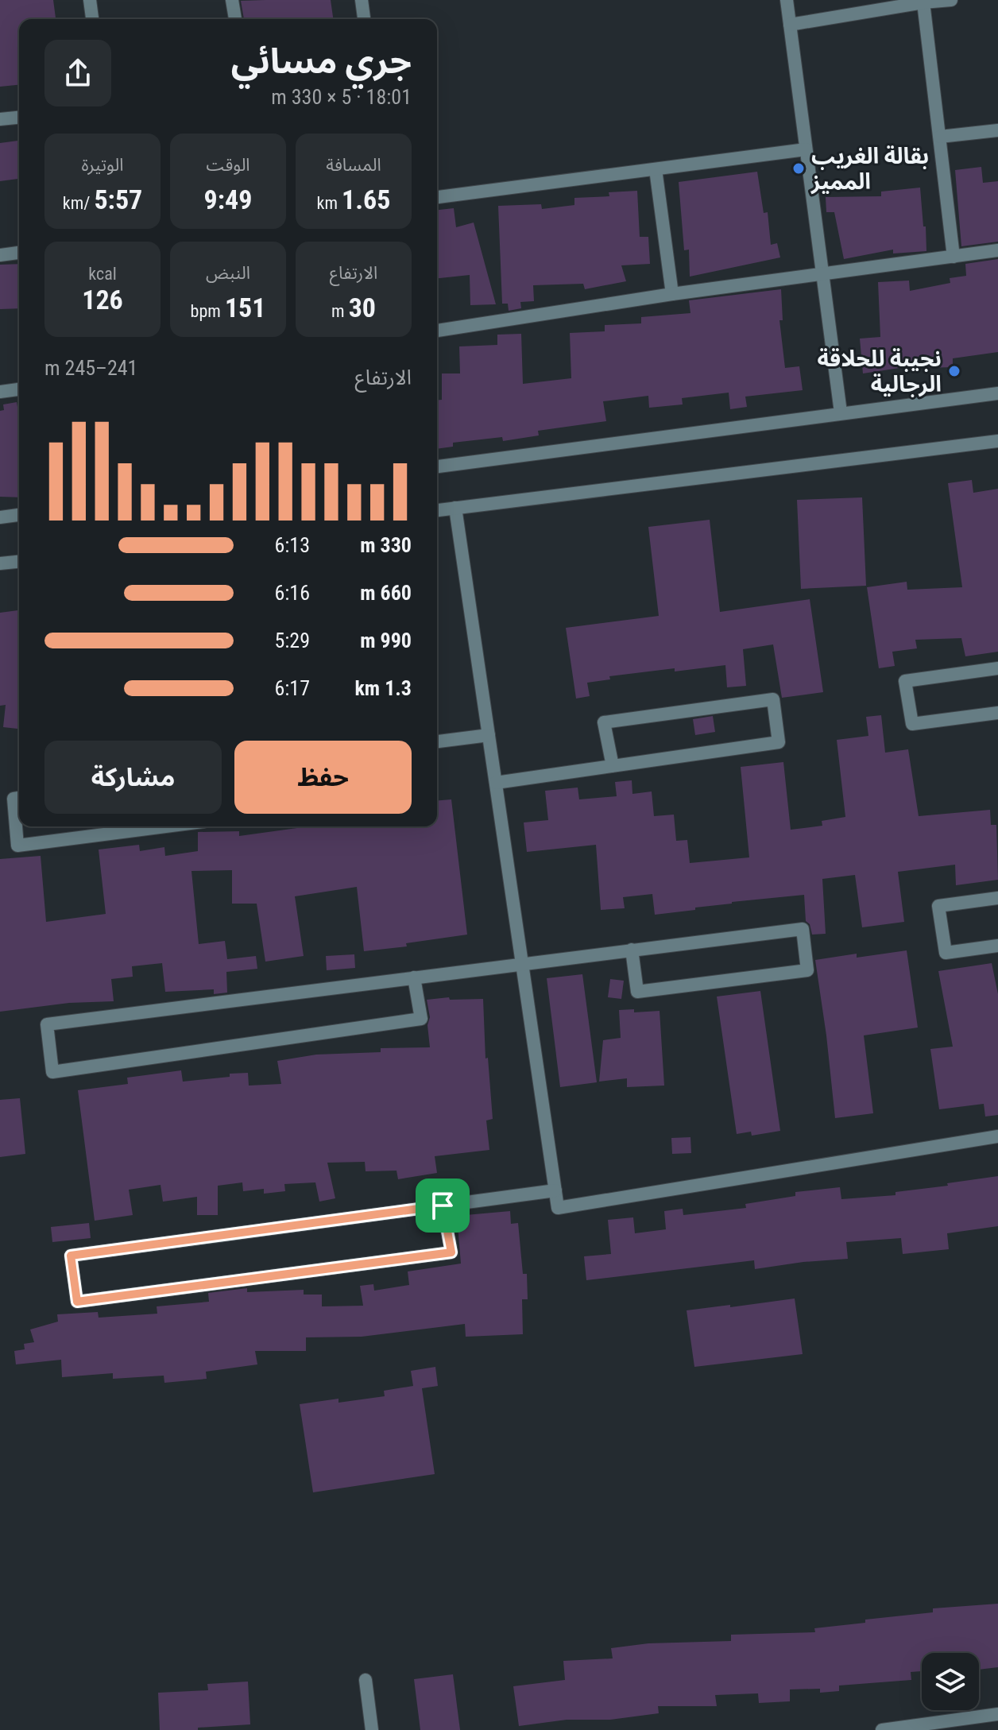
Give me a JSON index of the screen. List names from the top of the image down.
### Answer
{
  "places": ["بقالة الغريب المميز", "نجيبة للحلاقة الرجالية"],
  "page": {
    "heading": ["جري مسائي", "18:01 · 5 × 330 m"],
    "stats": [
      ["المسافة", "1.65 km"],
      ["الوقت", "9:49"],
      ["الوتيرة", "5:57 /km"],
      ["الارتفاع", "30 m"],
      ["النبض", "151 bpm"],
      ["kcal", "126"]
    ],
    "chart": ["الارتفاع", "241–245 m"],
    "list": [
      {
        "name": "330 m",
        "note": "6:13"
      },
      {
        "name": "660 m",
        "note": "6:16"
      },
      {
        "name": "990 m",
        "note": "5:29"
      },
      {
        "name": "1.3 km",
        "note": "6:17"
      }
    ],
    "buttons": ["حفظ", "مشاركة"]
  }
}
